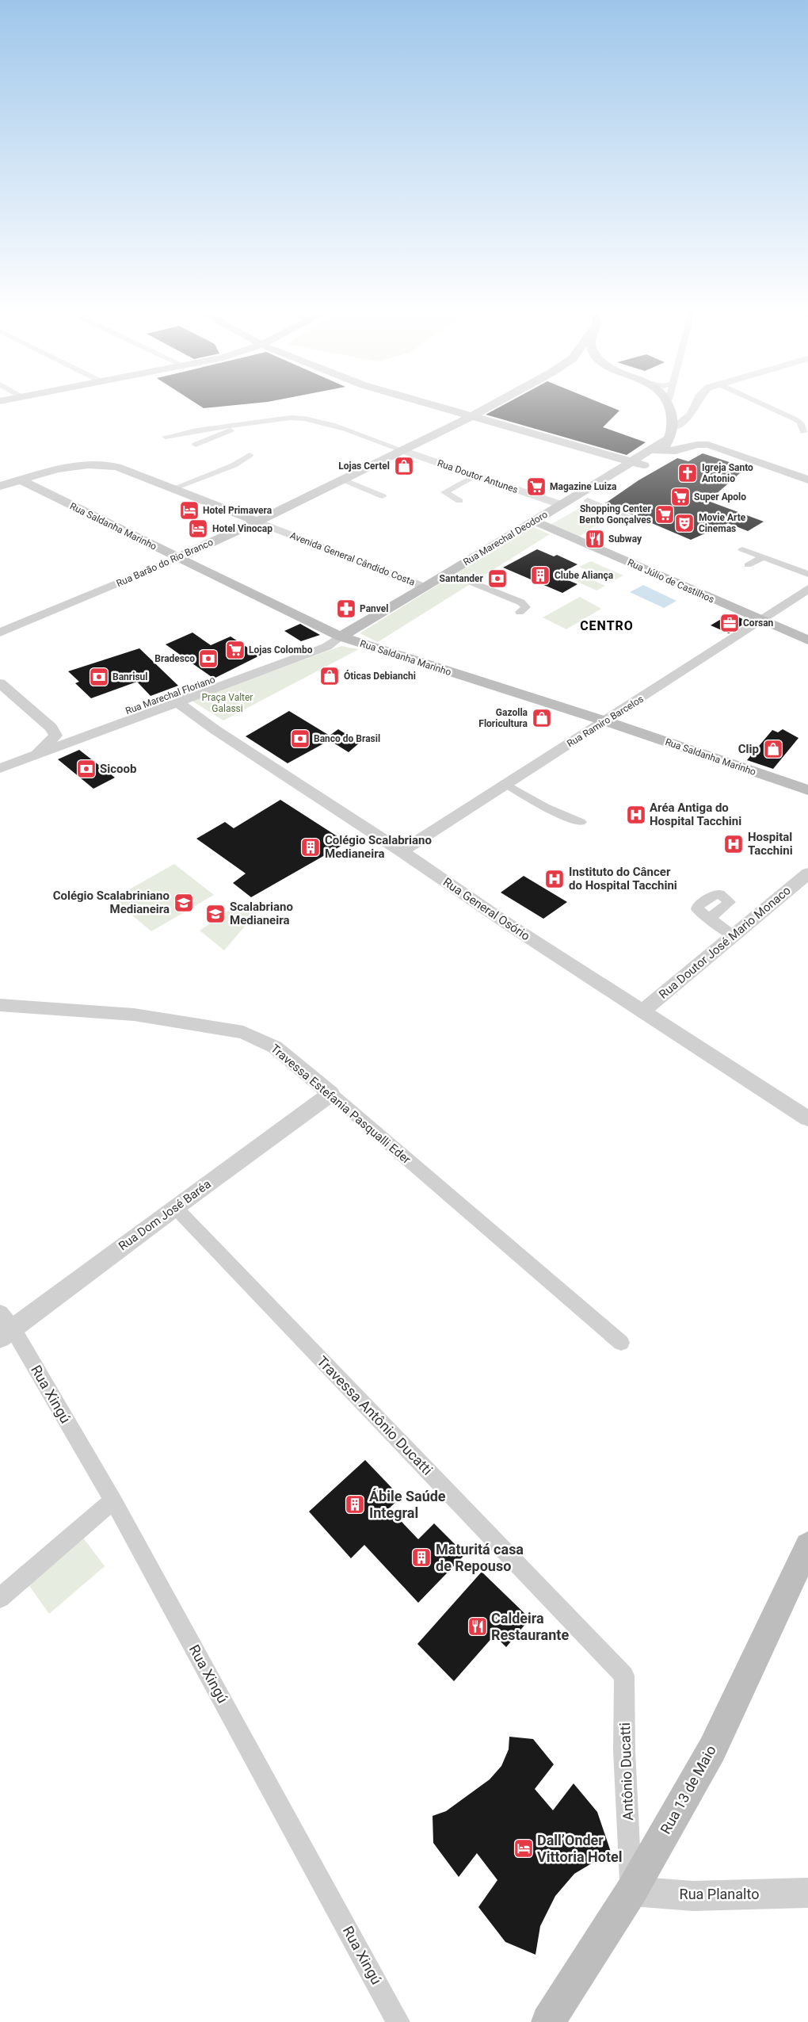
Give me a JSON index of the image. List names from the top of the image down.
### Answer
{
  "streets": {
    "main road": [
      "Rua Saldanha Marinho",
      "Rua Marechal Deodoro",
      "Avenida General Cândido Costa",
      "Rua Barão do Rio Branco",
      "Rua Júlio de Castilhos",
      "Rua 13 de Maio"
    ],
    "street": [
      "Rua Doutor Antunes",
      "Rua Marechal Floriano",
      "Rua Ramiro Barcelos",
      "Rua General Osório",
      "Rua Doutor José Mario Monaco",
      "Travessa Estefania Pasqualli Eder",
      "Rua Dom José Baréa",
      "Rua Xingú",
      "Travessa Antônio Ducatti",
      "Antônio Ducatti",
      "Rua Planalto"
    ]
  },
  "crossings": [
    ["Rua Doutor Antunes", "Rua Marechal Deodoro"],
    ["Rua Doutor Antunes", "Rua Barão do Rio Branco"],
    ["Rua Saldanha Marinho", "Rua Marechal Deodoro"],
    ["Rua Saldanha Marinho", "Avenida General Cândido Costa"],
    ["Rua Saldanha Marinho", "Rua Barão do Rio Branco"],
    ["Rua Saldanha Marinho", "Rua Marechal Floriano"],
    ["Rua Saldanha Marinho", "Rua Ramiro Barcelos"],
    ["Rua Marechal Deodoro", "Avenida General Cândido Costa"],
    ["Rua Marechal Deodoro", "Rua Júlio de Castilhos"],
    ["Rua Marechal Deodoro", "Rua Marechal Floriano"],
    ["Avenida General Cândido Costa", "Rua Barão do Rio Branco"],
    ["Rua Júlio de Castilhos", "Rua Ramiro Barcelos"],
    ["Rua Marechal Floriano", "Rua General Osório"],
    ["Rua Ramiro Barcelos", "Rua General Osório"],
    ["Rua General Osório", "Rua Doutor José Mario Monaco"],
    ["Travessa Estefania Pasqualli Eder", "Rua Dom José Baréa"],
    ["Rua Dom José Baréa", "Rua Xingú"],
    ["Rua Dom José Baréa", "Travessa Antônio Ducatti"],
    ["Travessa Antônio Ducatti", "Antônio Ducatti"],
    ["Antônio Ducatti", "Rua 13 de Maio"],
    ["Antônio Ducatti", "Rua Planalto"],
    ["Rua 13 de Maio", "Rua Planalto"]
  ],
  "districts": ["CENTRO"],
  "parks": ["Praça Valter Galassi"],
  "places": {
    "shop": [
      "Lojas Certel",
      "Óticas Debianchi",
      "Gazolla Floricultura",
      "Clip"
    ],
    "church": ["Igreja Santo Antonio"],
    "supermarket": [
      "Magazine Luiza",
      "Super Apolo",
      "Shopping Center Bento Gonçalves",
      "Lojas Colombo"
    ],
    "hotel": ["Hotel Primavera", "Hotel Vinocap", "Dall’Onder Vittoria Hotel"],
    "theatre": ["Movie Arte Cinemas"],
    "restaurant": ["Subway", "Caldeira Restaurante"],
    "building": [
      "Clube Aliança",
      "Colégio Scalabriano Medianeira",
      "Ábile Saúde Integral",
      "Maturitá casa de Repouso"
    ],
    "bank": [
      "Santander",
      "Bradesco",
      "Banrisul",
      "Banco do Brasil",
      "Sicoob"
    ],
    "pharmacy": ["Panvel"],
    "office": ["Corsan"],
    "hospital": ["Aréa Antiga do Hospital Tacchini", "Hospital Tacchini", "Instituto do Câncer do Hospital Tacchini"],
    "school or university": ["Colégio Scalabriniano Medianeira", "Scalabriano Medianeira"]
  }
}
